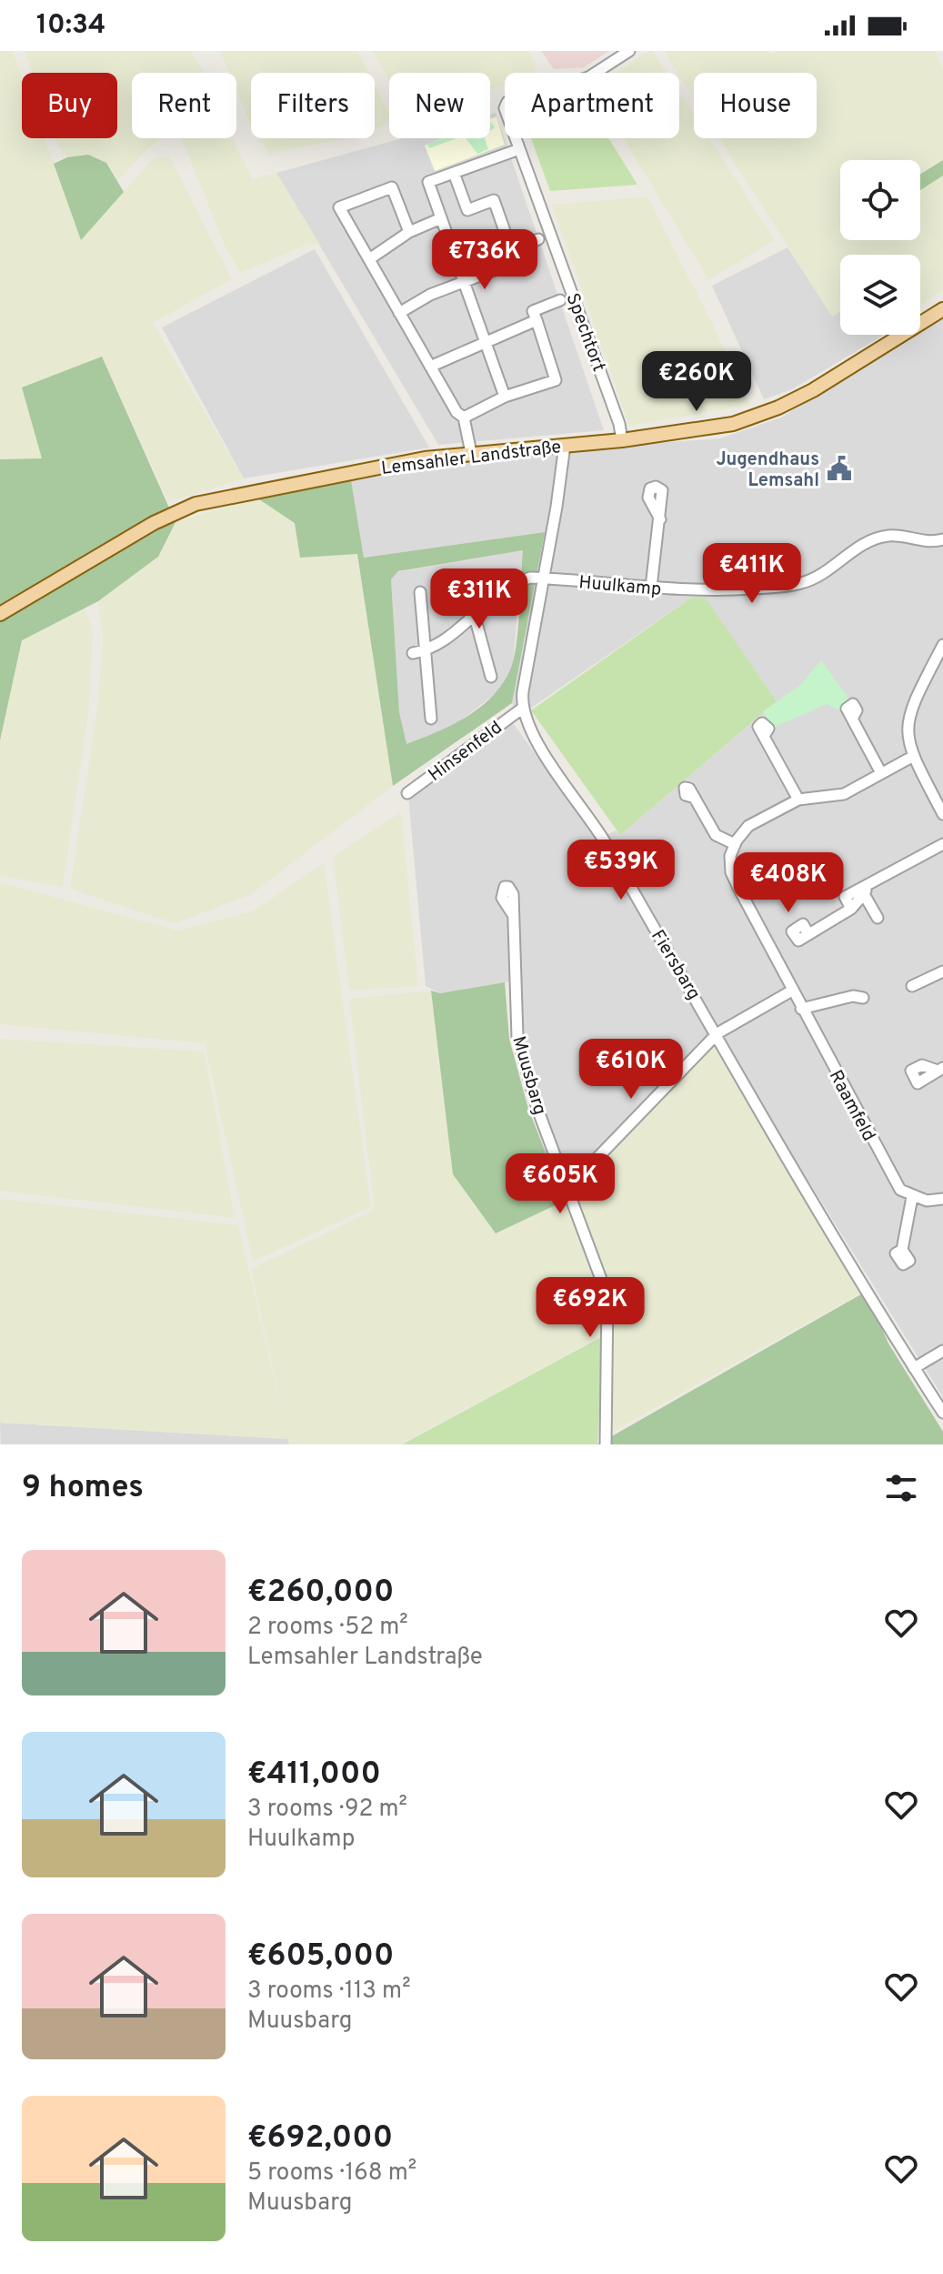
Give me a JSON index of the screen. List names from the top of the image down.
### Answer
{
  "streets": {
    "main road": ["Lemsahler Landstraße"],
    "street": [
      "Spechtort",
      "Huulkamp",
      "Hinsenfeld",
      "Fiersbarg",
      "Muusbarg",
      "Raamfeld"
    ]
  },
  "crossings": [
    ["Spechtort", "Lemsahler Landstraße"],
    ["Hinsenfeld", "Fiersbarg"]
  ],
  "places": {
    "public building": ["Jugendhaus Lemsahl"]
  },
  "page": {
    "status": "10:34",
    "chip": [
      "Buy",
      "Rent",
      "Filters",
      "New",
      "Apartment",
      "House"
    ],
    "price": [
      "€736K",
      "€260K",
      "€411K",
      "€311K",
      "€539K",
      "€408K",
      "€610K",
      "€605K",
      "€692K"
    ],
    "heading": "9 homes",
    "list": [
      {
        "name": "€260,000",
        "note": "2 rooms · 52 m² · Lemsahler Landstraße"
      },
      {
        "name": "€411,000",
        "note": "3 rooms · 92 m² · Huulkamp"
      },
      {
        "name": "€605,000",
        "note": "3 rooms · 113 m² · Muusbarg"
      },
      {
        "name": "€692,000",
        "note": "5 rooms · 168 m² · Muusbarg"
      }
    ]
  }
}
